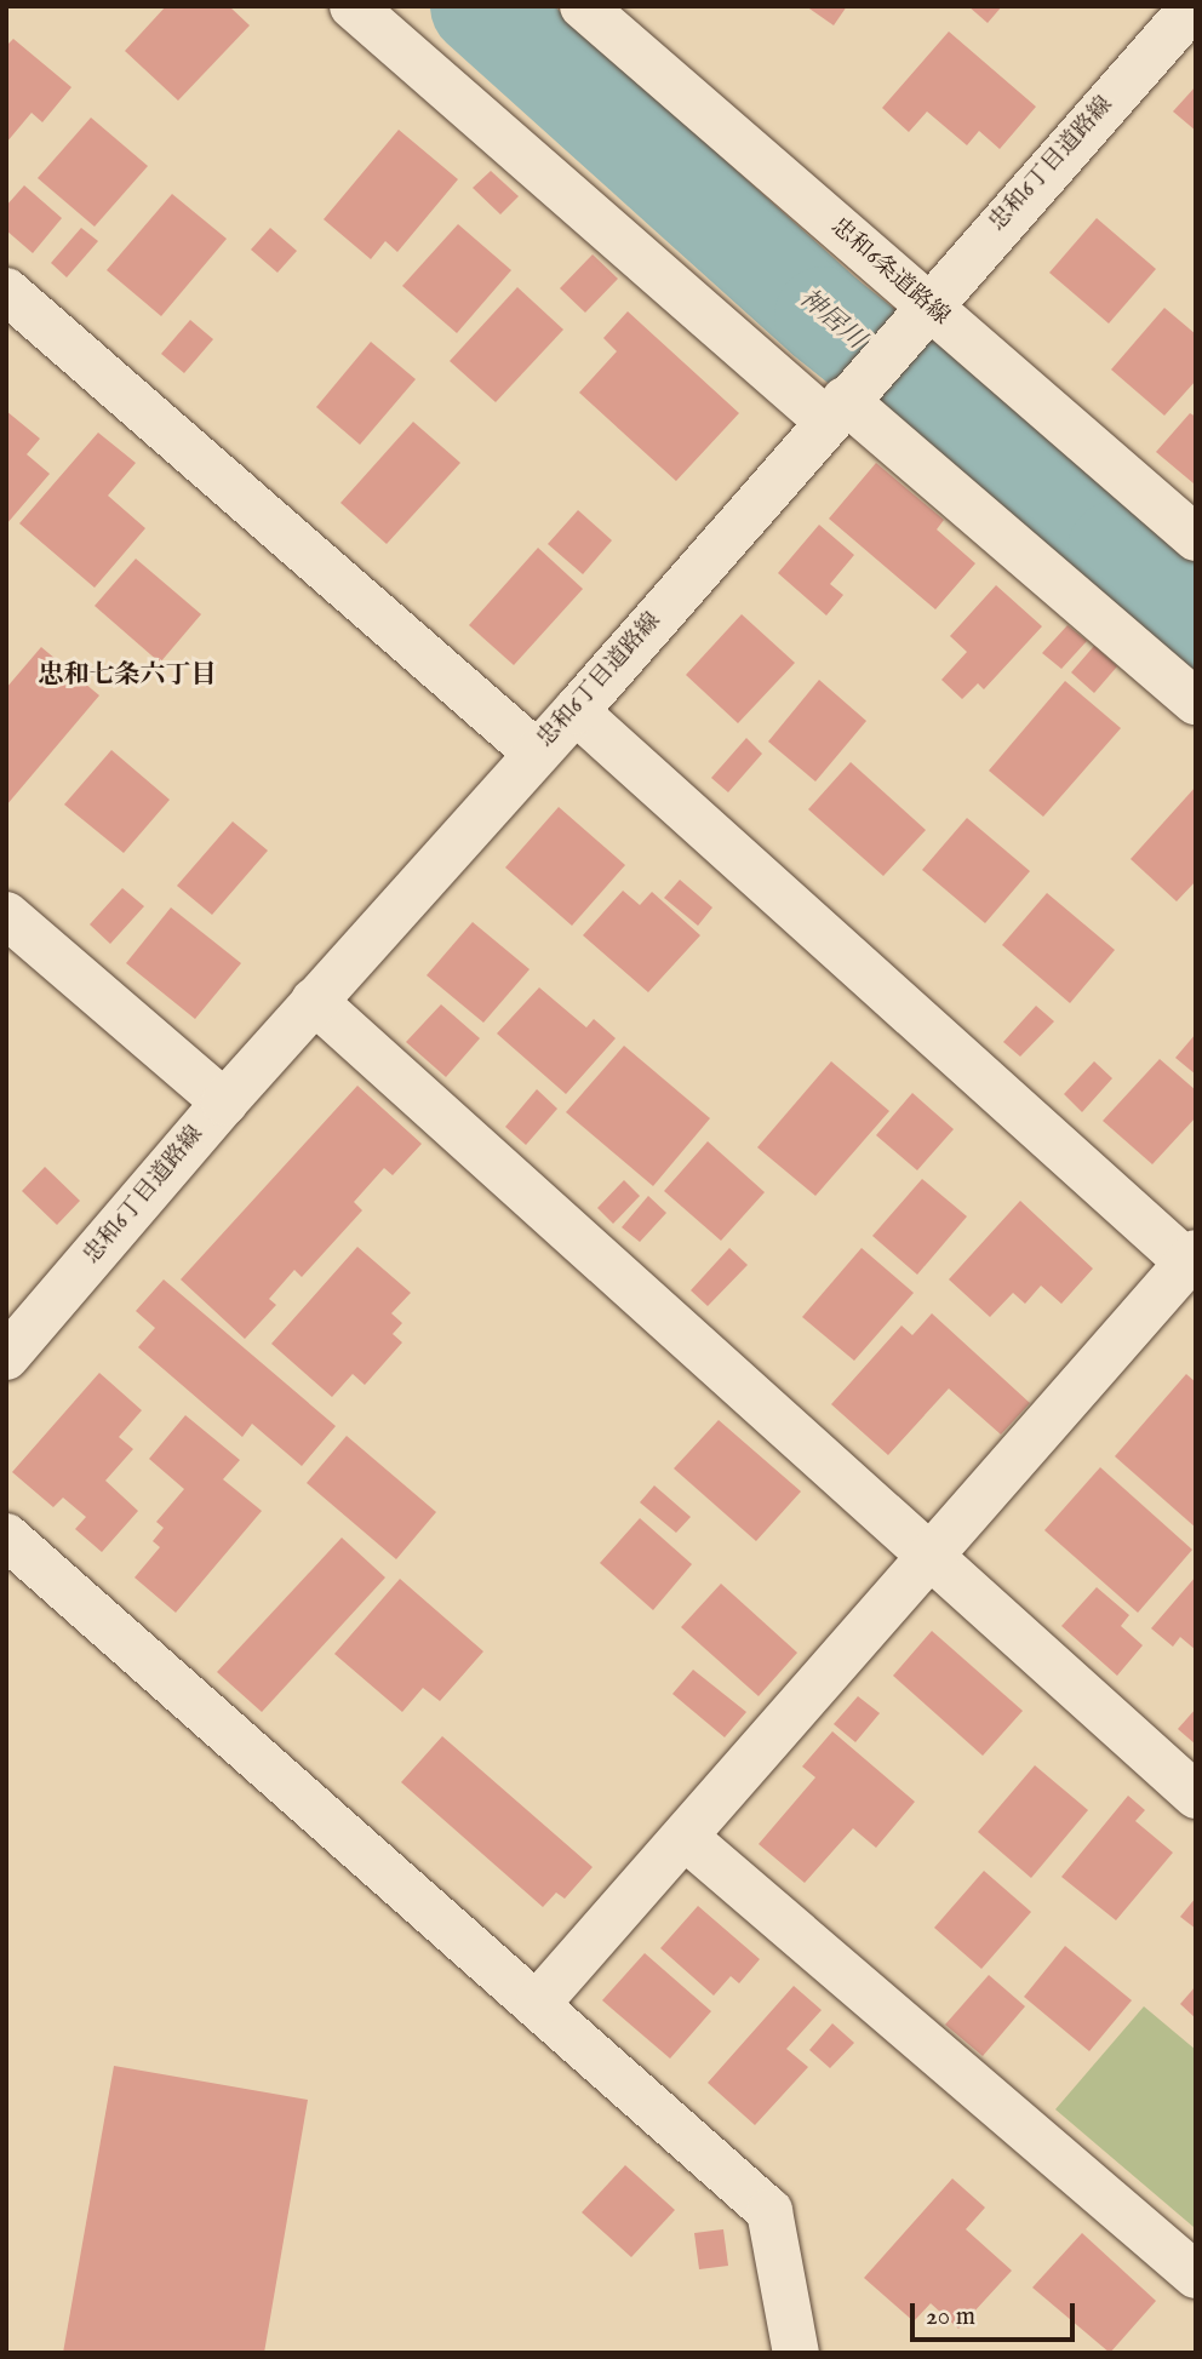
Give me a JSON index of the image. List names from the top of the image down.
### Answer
{
  "streets": {
    "street": ["忠和6丁目道路線", "忠和6条道路線"]
  },
  "crossings": [
    ["忠和6丁目道路線", "忠和6条道路線"]
  ],
  "districts": ["忠和七条六丁目"],
  "water": ["神居川"],
  "scale_bar": "20 m"
}
